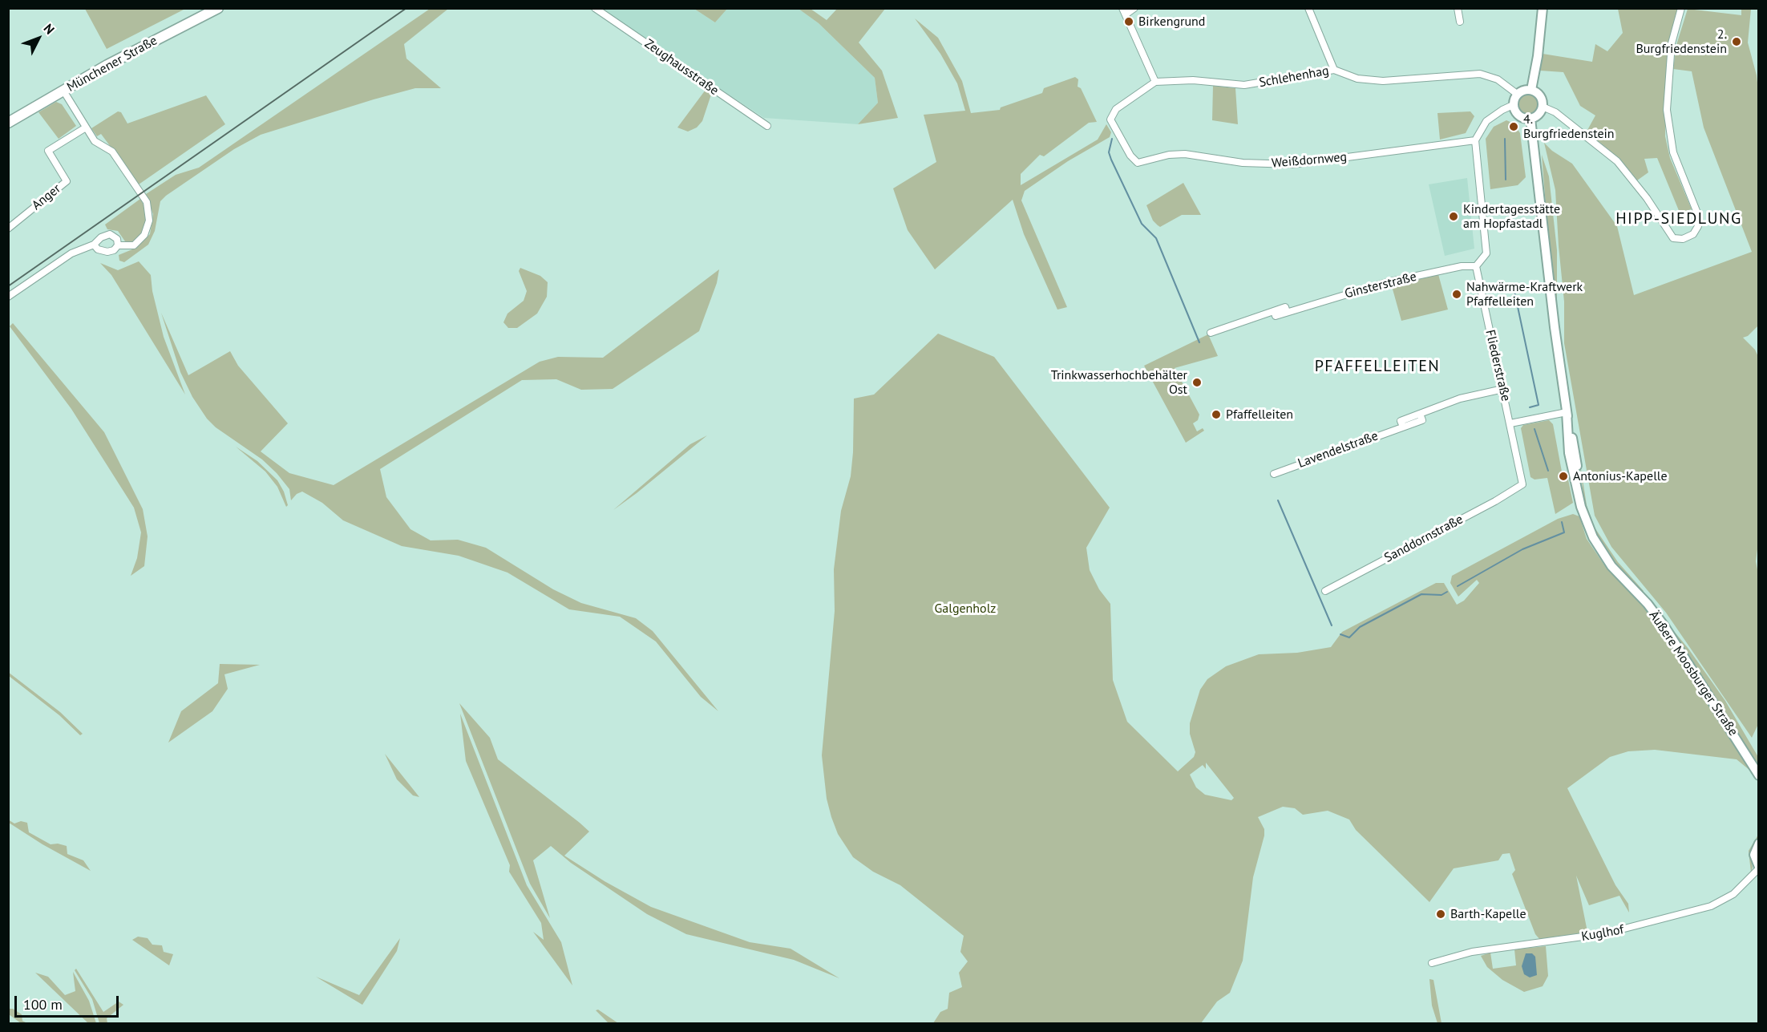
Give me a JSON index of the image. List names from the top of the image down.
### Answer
{
  "streets": {
    "main road": ["Münchener Straße"],
    "street": [
      "Zeughausstraße",
      "Schlehenhag",
      "Weißdornweg",
      "Anger",
      "Ginsterstraße",
      "Fliederstraße",
      "Lavendelstraße",
      "Sanddornstraße",
      "Äußere Moosburger Straße",
      "Kuglhof"
    ]
  },
  "crossings": [
    ["Schlehenhag", "Weißdornweg"],
    ["Schlehenhag", "Äußere Moosburger Straße"],
    ["Ginsterstraße", "Fliederstraße"],
    ["Fliederstraße", "Lavendelstraße"],
    ["Fliederstraße", "Sanddornstraße"]
  ],
  "districts": ["HIPP-SIEDLUNG", "PFAFFELLEITEN"],
  "parks": ["Galgenholz"],
  "places": [
    "Birkengrund",
    "2. Burgfriedenstein",
    "4. Burgfriedenstein",
    "Kindertagesstätte am Hopfastadl",
    "Nahwärme-Kraftwerk Pfaffelleiten",
    "Trinkwasserhochbehälter Ost",
    "Pfaffelleiten",
    "Antonius-Kapelle",
    "Barth-Kapelle"
  ],
  "scale_bar": "100 m",
  "north": "top right"
}
